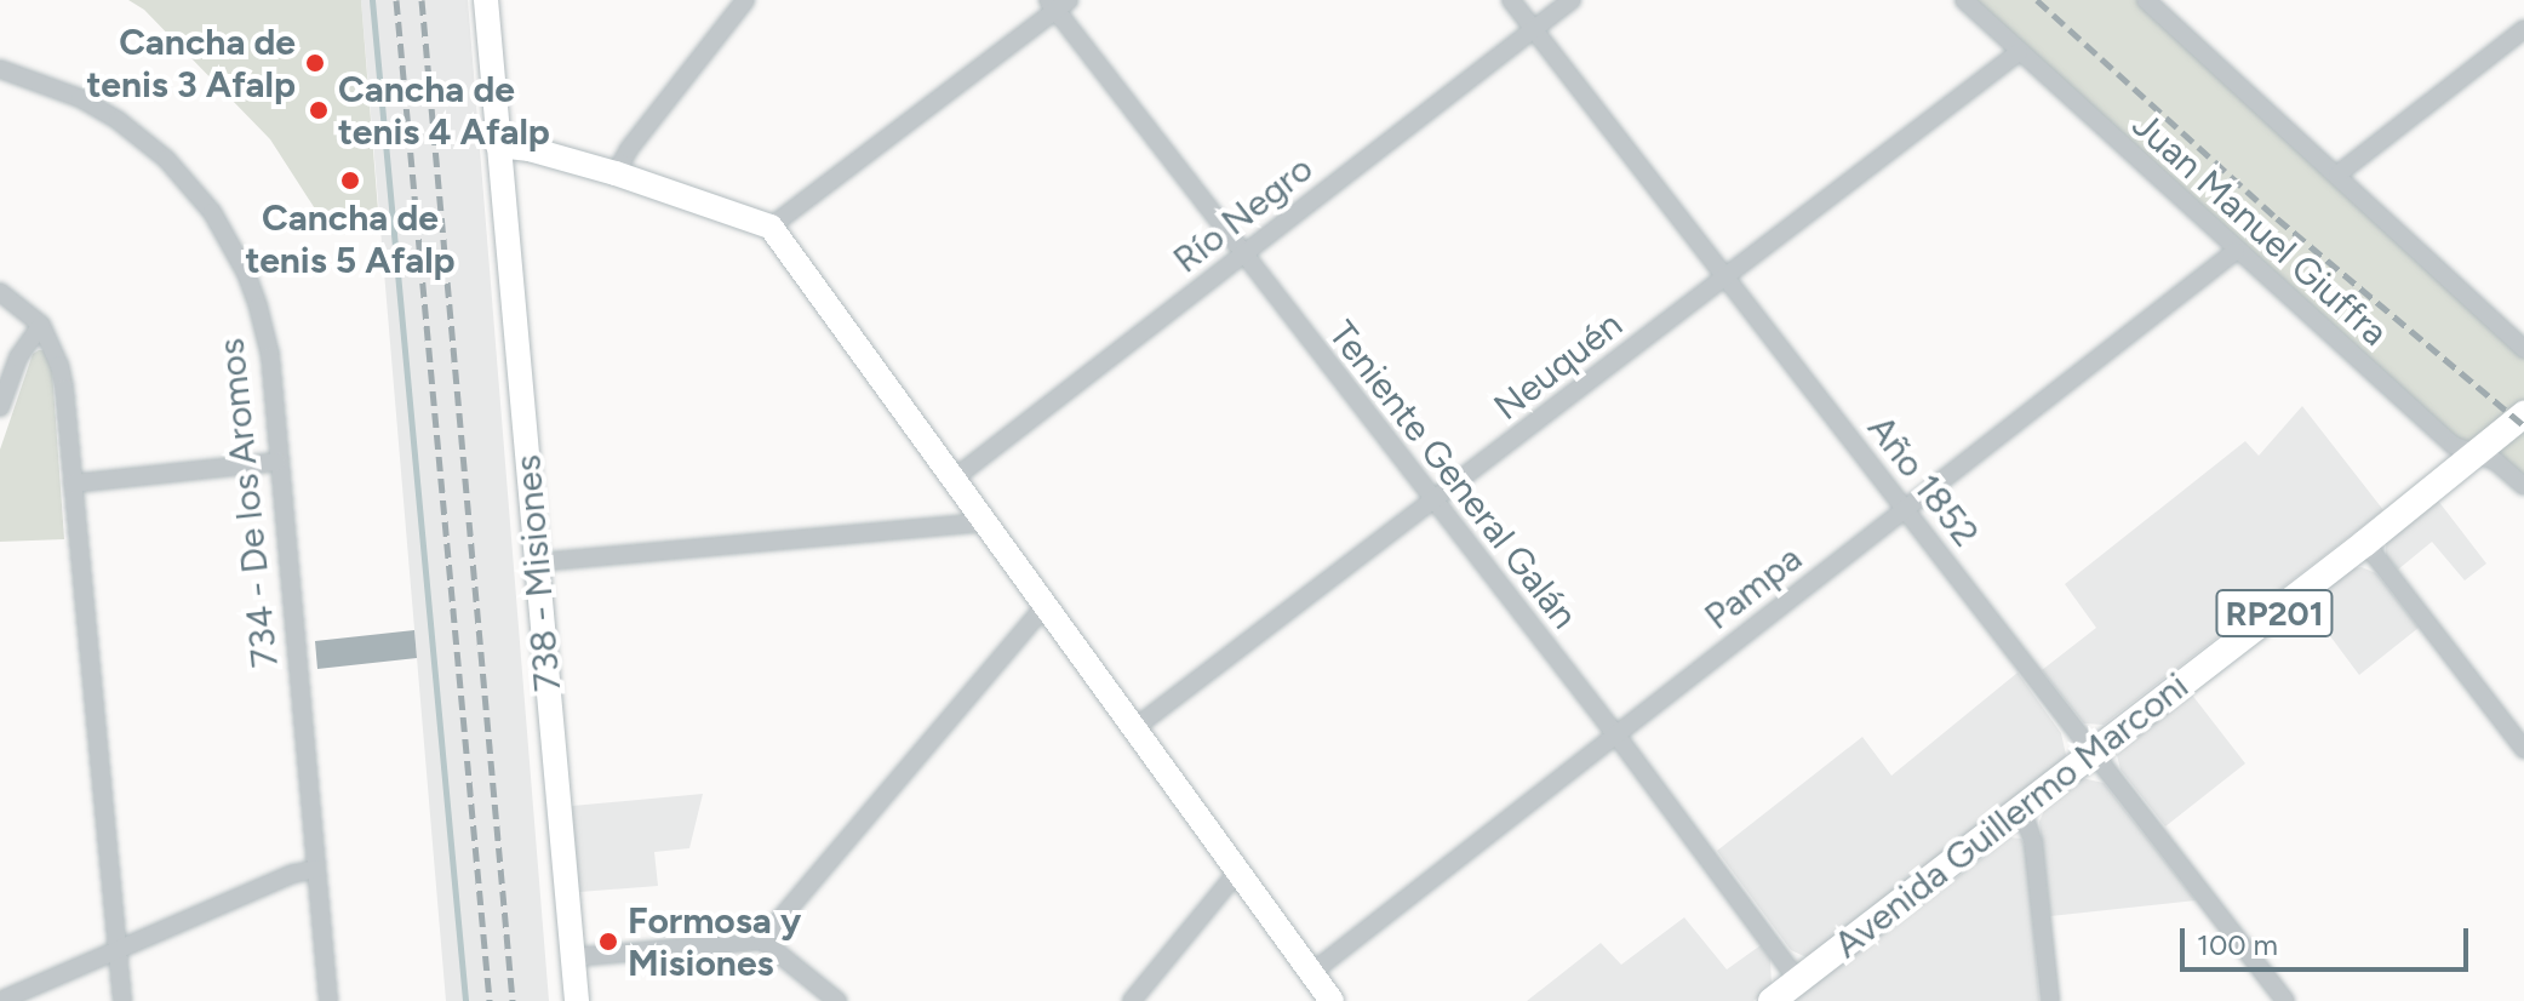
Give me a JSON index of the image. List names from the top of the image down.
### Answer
{
  "streets": {
    "main road": ["RP201", "Avenida Guillermo Marconi"],
    "street": [
      "Río Negro",
      "Juan Manuel Giuffra",
      "Neuquén",
      "Teniente General Galán",
      "Año 1852",
      "734 - De los Aromos",
      "738 - Misiones",
      "Pampa"
    ]
  },
  "crossings": [
    ["Río Negro", "Teniente General Galán"],
    ["Río Negro", "Año 1852"],
    ["Juan Manuel Giuffra", "Neuquén"],
    ["Juan Manuel Giuffra", "Pampa"],
    ["Juan Manuel Giuffra", "Avenida Guillermo Marconi"],
    ["Neuquén", "Teniente General Galán"],
    ["Neuquén", "Año 1852"],
    ["Teniente General Galán", "Pampa"],
    ["Teniente General Galán", "Avenida Guillermo Marconi"],
    ["Año 1852", "Pampa"],
    ["Año 1852", "Avenida Guillermo Marconi"]
  ],
  "places": [
    "Cancha de tenis 3 Afalp",
    "Cancha de tenis 4 Afalp",
    "Cancha de tenis 5 Afalp",
    "Formosa y Misiones"
  ],
  "scale_bar": "100 m"
}
